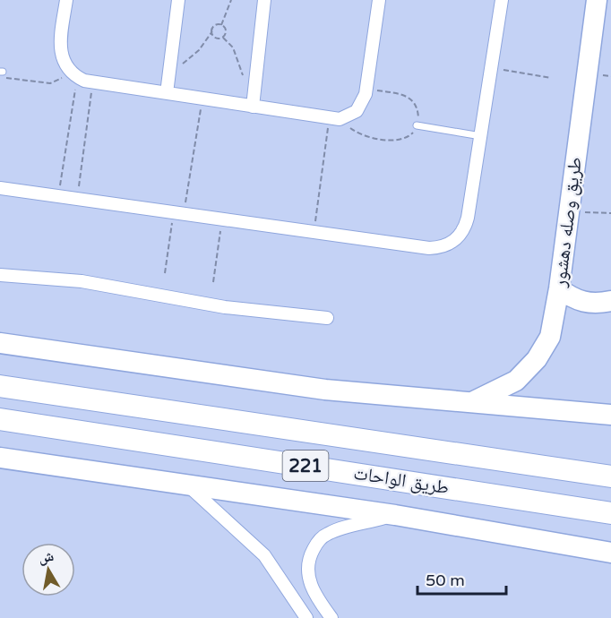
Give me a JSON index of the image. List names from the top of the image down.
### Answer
{
  "streets": {
    "highway": ["221", "طريق الواحات"],
    "main road": ["طريق وصله دهشور"]
  },
  "scale_bar": "50 m",
  "north": "top"
}
